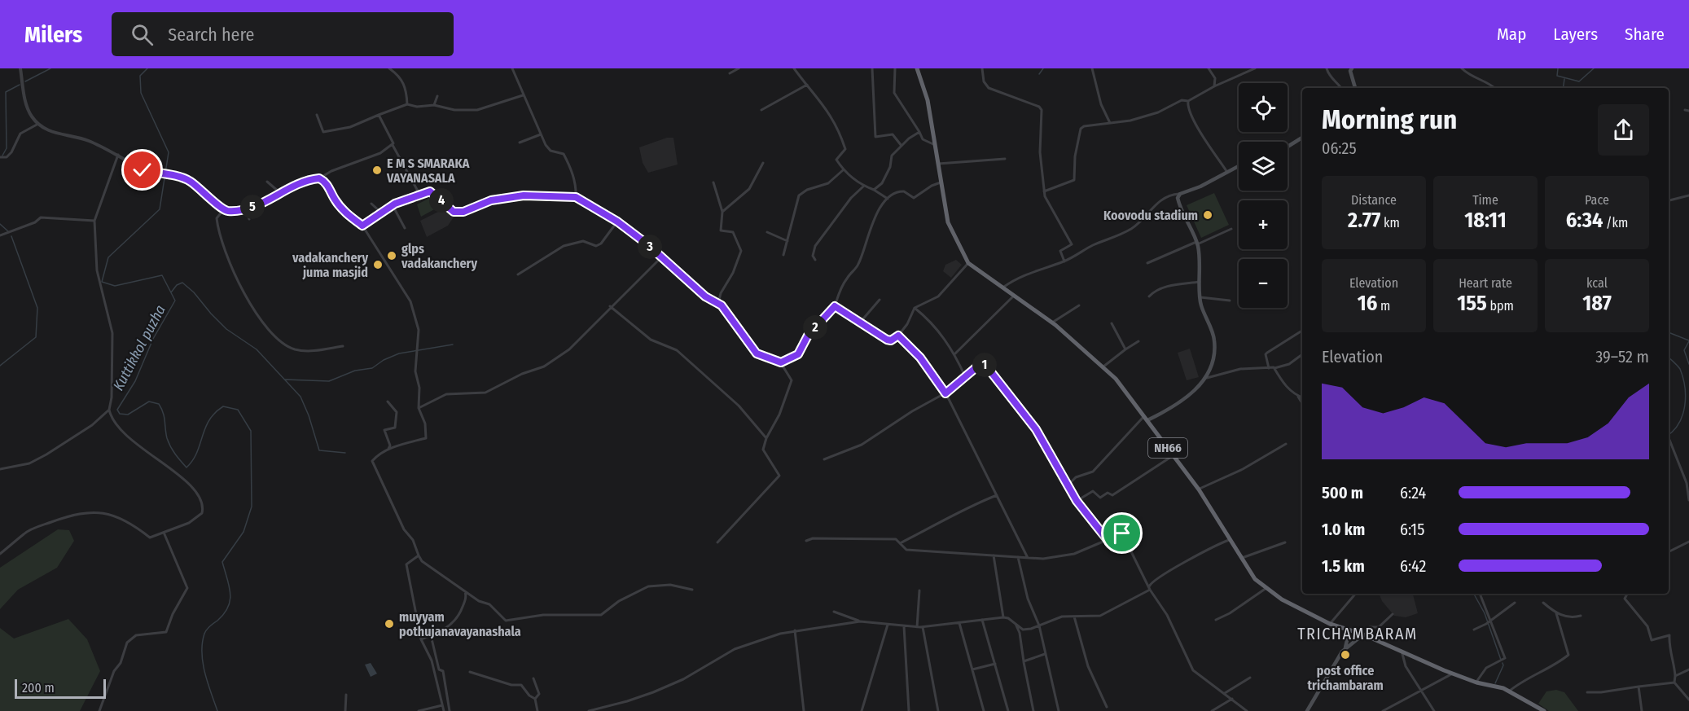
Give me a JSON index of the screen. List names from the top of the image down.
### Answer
{
  "streets": {
    "highway": ["NH66"]
  },
  "districts": ["TRICHAMBARAM"],
  "water": ["Kuttikkol puzha"],
  "places": [
    "E M S SMARAKA VAYANASALA",
    "Koovodu stadium",
    "glps vadakanchery",
    "vadakanchery juma masjid",
    "muyyam pothujanavayanashala",
    "post office trichambaram"
  ],
  "scale_bar": "200 m",
  "page": {
    "header": "Milers",
    "search": "Search here",
    "nav": ["Map", "Layers", "Share"],
    "map_buttons": ["+", "−"],
    "heading": ["Morning run", "06:25"],
    "stats": [
      ["Distance", "2.77 km"],
      ["Time", "18:11"],
      ["Pace", "6:34 /km"],
      ["Elevation", "16 m"],
      ["Heart rate", "155 bpm"],
      ["kcal", "187"]
    ],
    "pins": [
      "4",
      "5",
      "3",
      "2",
      "1"
    ],
    "chart": ["Elevation", "39–52 m"],
    "list": [
      {
        "name": "500 m",
        "note": "6:24"
      },
      {
        "name": "1.0 km",
        "note": "6:15"
      },
      {
        "name": "1.5 km",
        "note": "6:42"
      }
    ],
    "scale": "200 m"
  }
}
